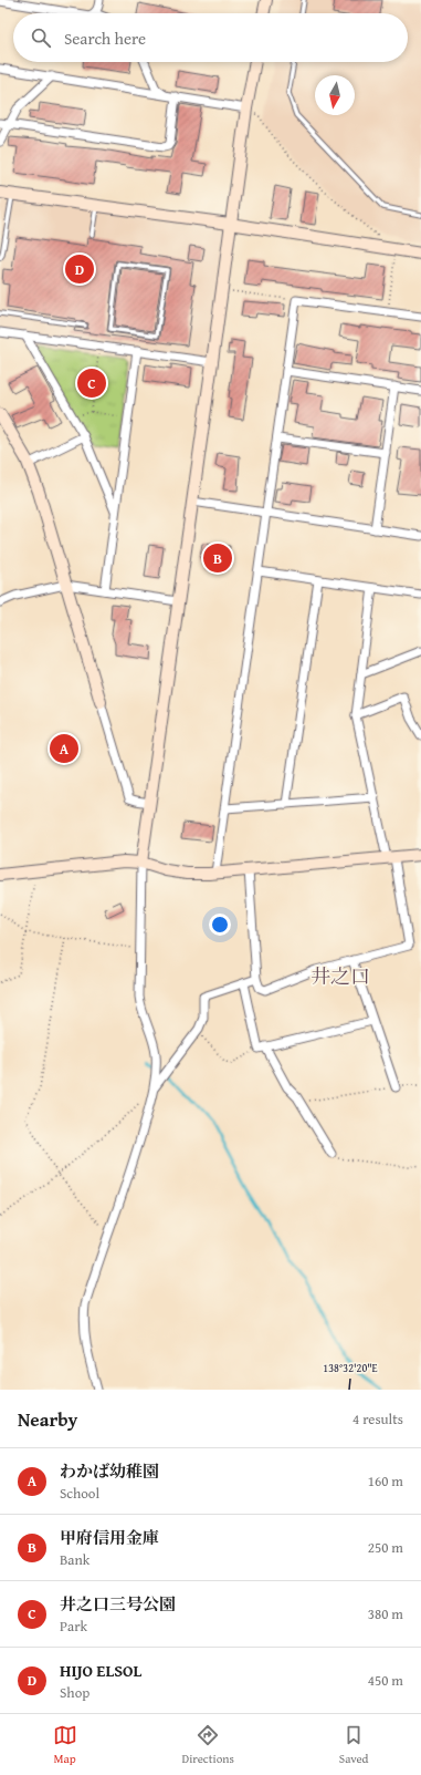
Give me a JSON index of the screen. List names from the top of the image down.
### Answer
{
  "districts": ["井之口"],
  "north": "bottom",
  "page": {
    "search": "Search here",
    "pins": [
      "D",
      "C",
      "B",
      "A"
    ],
    "heading": ["Nearby", "4 results"],
    "list": [
      {
        "mark": "A",
        "name": "わかば幼稚園",
        "note": "School",
        "value": "160 m"
      },
      {
        "mark": "B",
        "name": "甲府信用金庫",
        "note": "Bank",
        "value": "250 m"
      },
      {
        "mark": "C",
        "name": "井之口三号公園",
        "note": "Park",
        "value": "380 m"
      },
      {
        "mark": "D",
        "name": "HIJO ELSOL",
        "note": "Shop",
        "value": "450 m"
      }
    ],
    "nav": ["Map", "Directions", "Saved"]
  },
  "coordinates": ["138°32'20\"E"]
}
